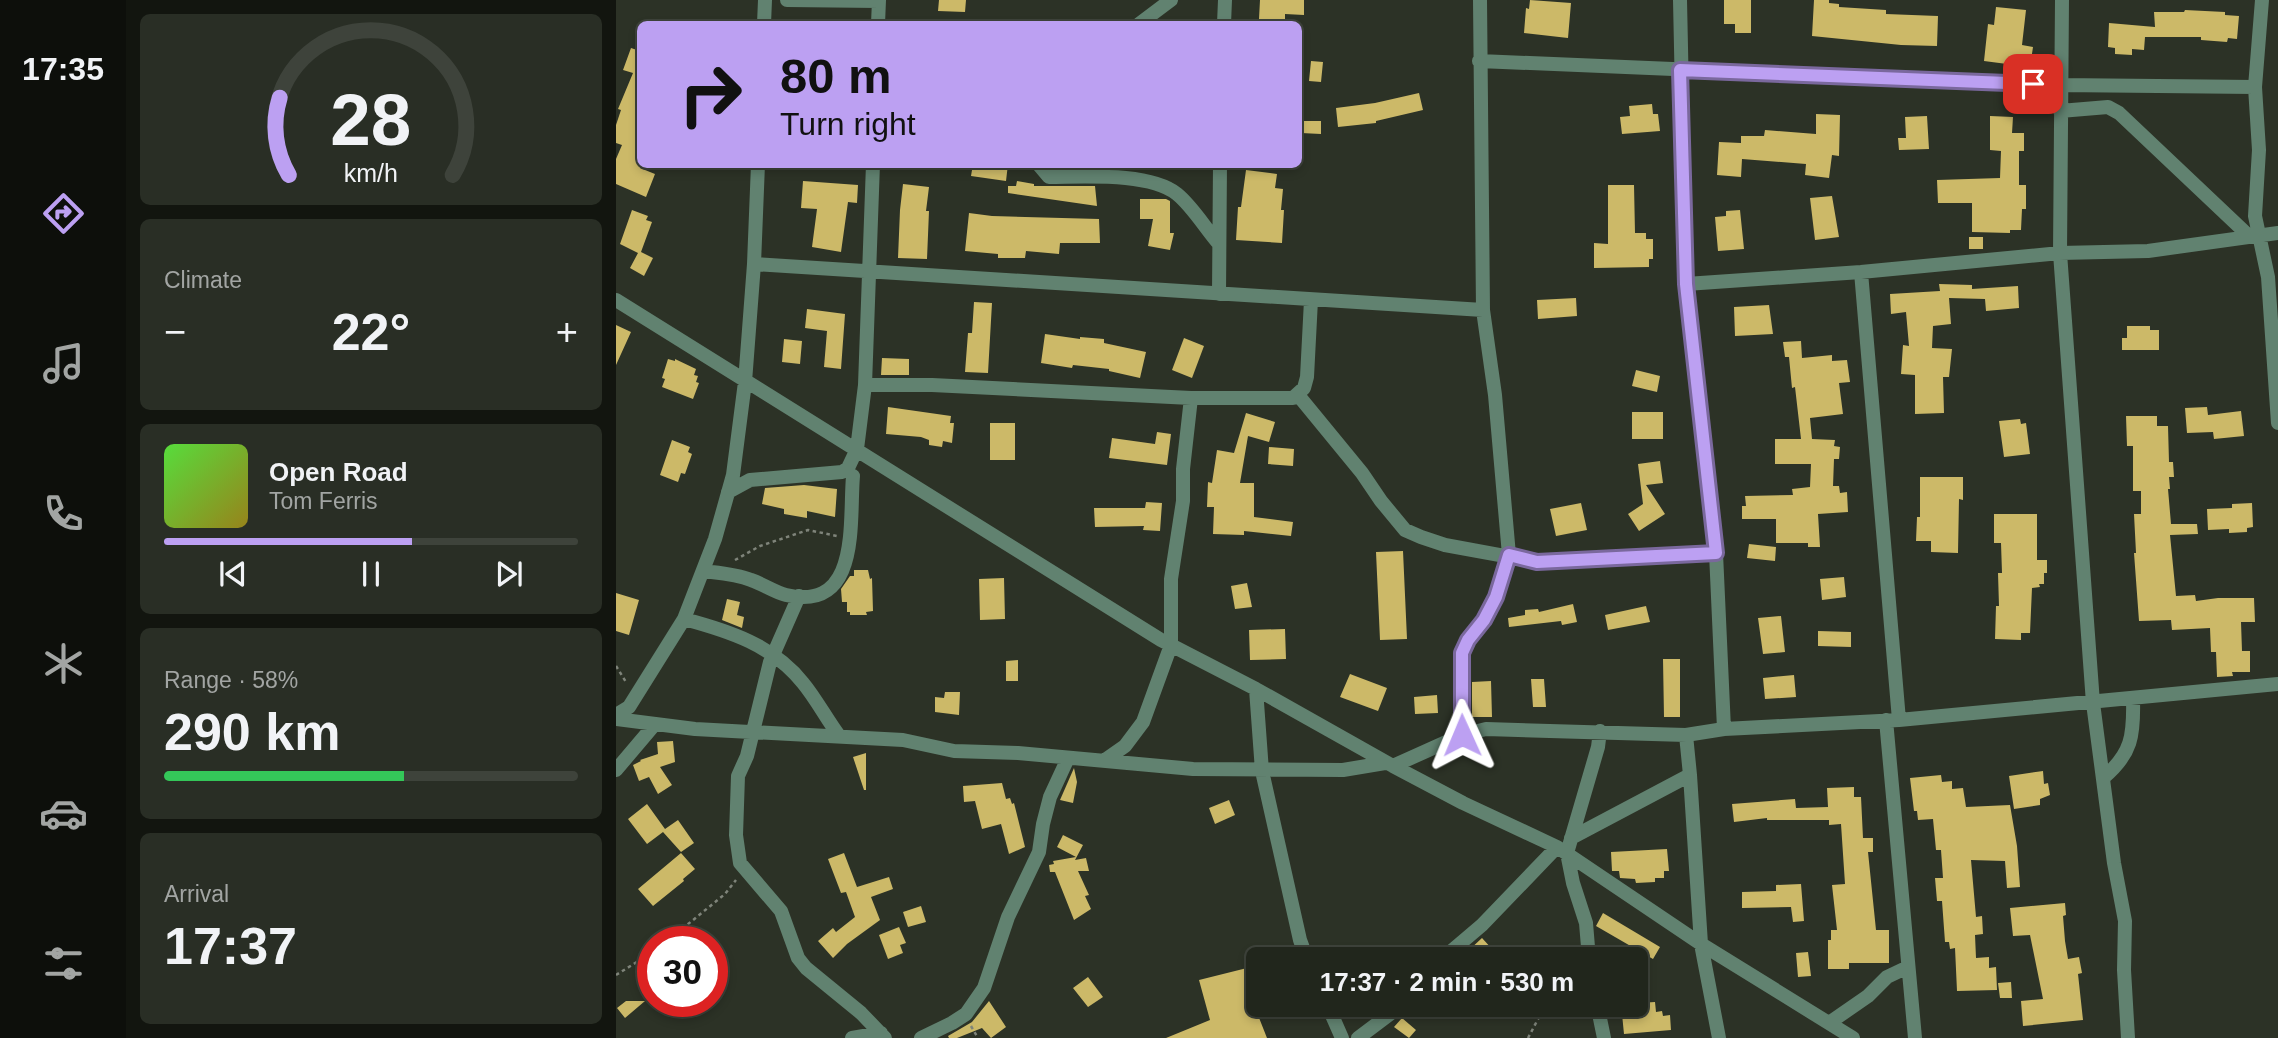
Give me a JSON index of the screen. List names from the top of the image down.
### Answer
{
  "page": {
    "tabs": "17:35",
    "turn": ["80 m", "Turn right"],
    "tile": [
      "Climate",
      ["Range · 58%", "290 km"],
      ["Arrival", "17:37"]
    ],
    "heat": ["−", "22°", "+"],
    "song": ["Open Road", "Tom Ferris"],
    "limit": "30",
    "trip": "17:37 · 2 min · 530 m",
    "gauge": ["28", "km/h"]
  }
}
